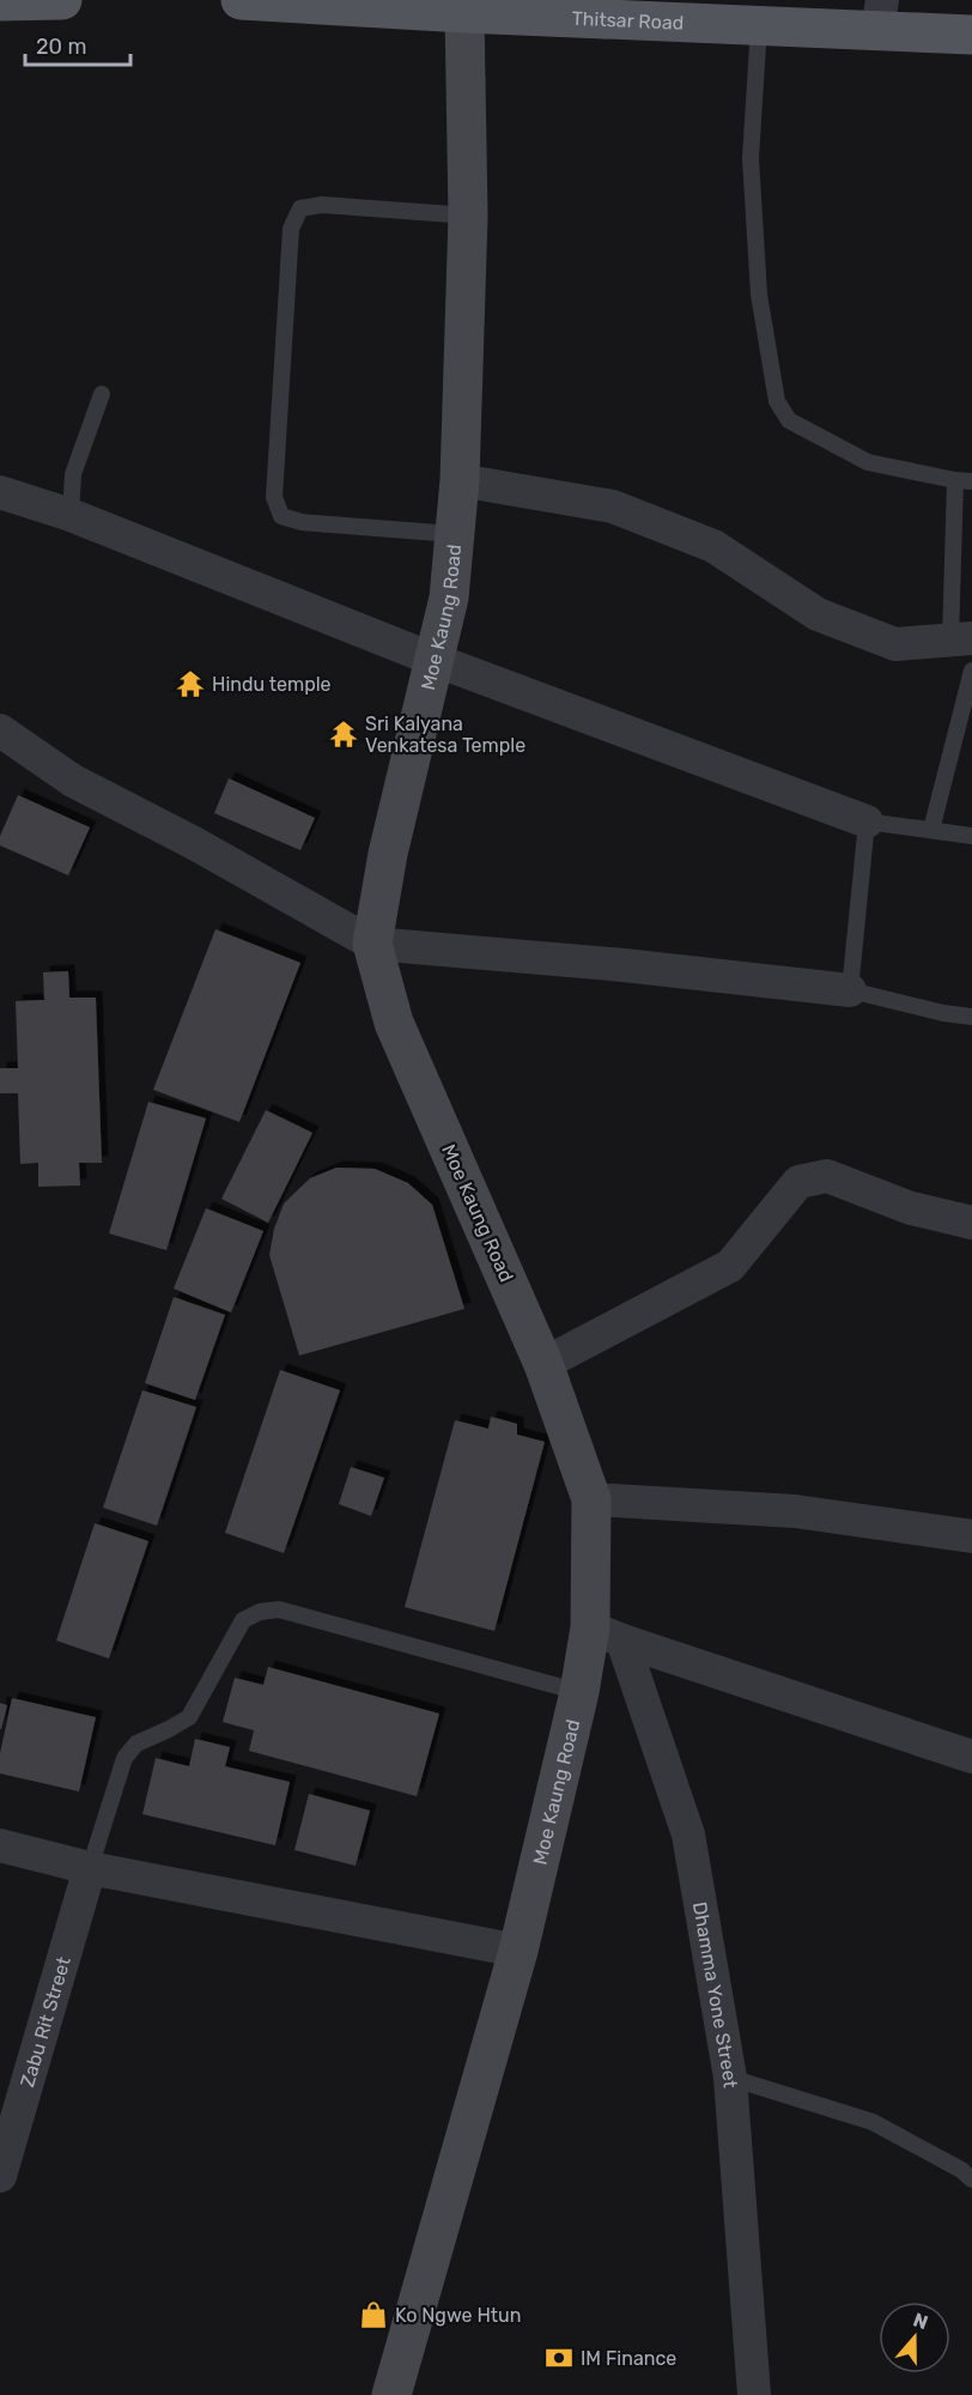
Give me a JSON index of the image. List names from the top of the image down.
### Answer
{
  "streets": {
    "main road": ["Thitsar Road", "Moe Kaung Road"],
    "street": ["Dhamma Yone Street", "Zabu Rit Street"]
  },
  "crossings": [
    ["Thitsar Road", "Moe Kaung Road"],
    ["Moe Kaung Road", "Dhamma Yone Street"]
  ],
  "places": {
    "temple": ["Hindu temple", "Sri Kalyana Venkatesa Temple"],
    "shop": ["Ko Ngwe Htun"],
    "bank": ["IM Finance"]
  },
  "scale_bar": "20 m",
  "north": "top"
}
